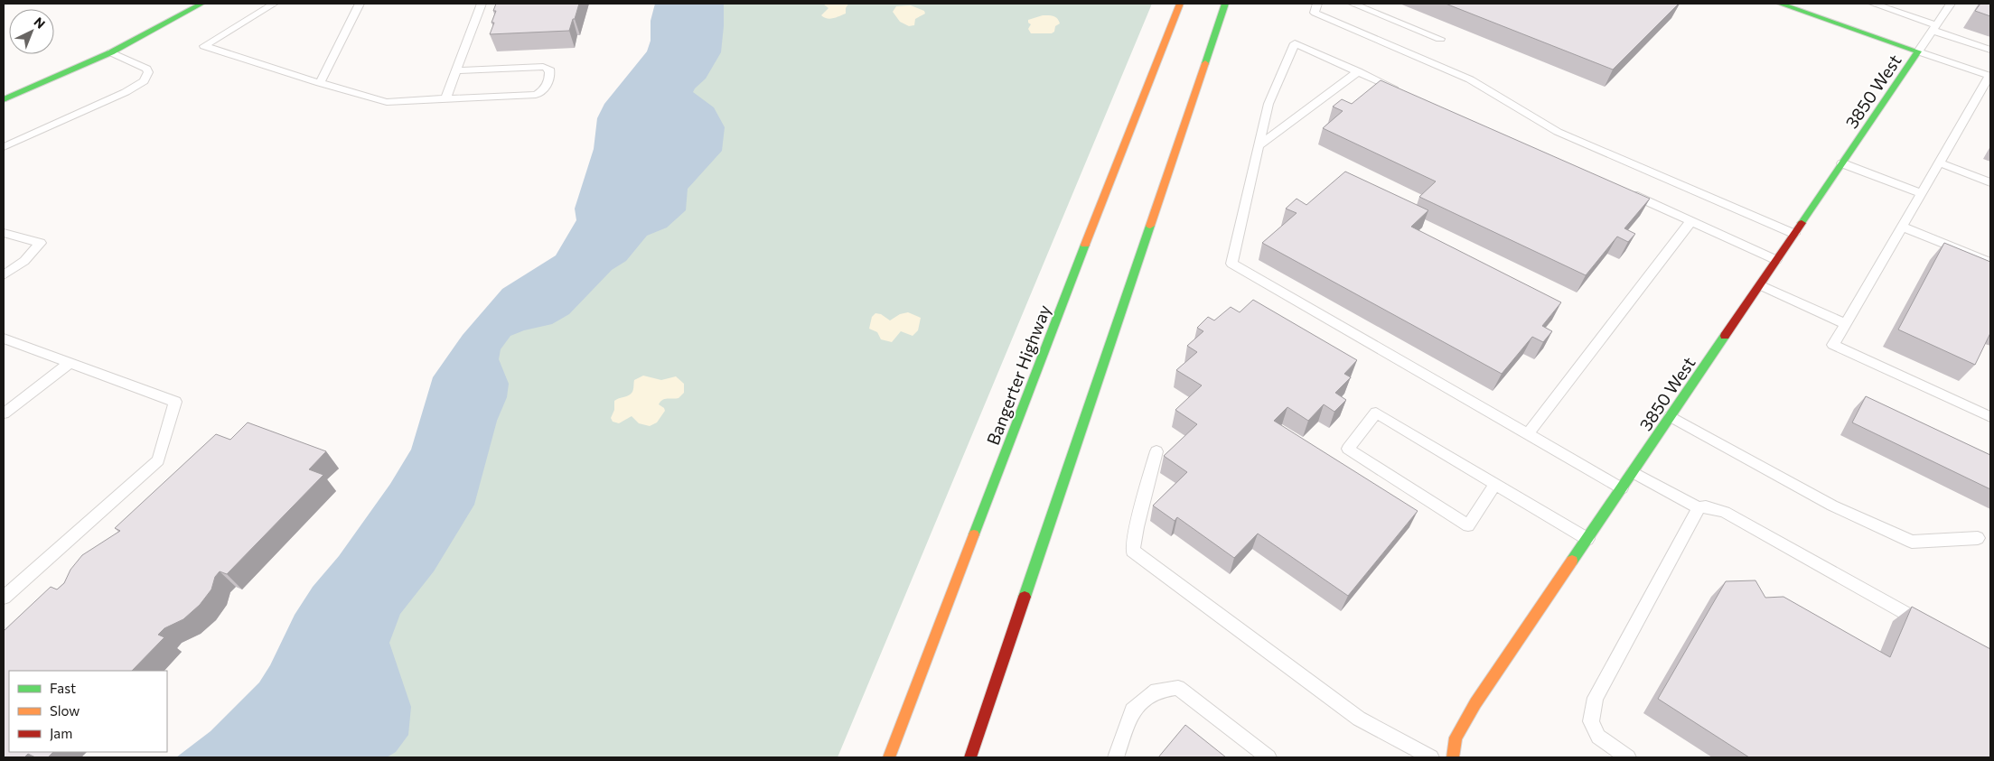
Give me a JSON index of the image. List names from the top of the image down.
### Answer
{
  "streets": {
    "main road": ["3850 West", "Bangerter Highway"]
  },
  "legend": ["Fast", "Slow", "Jam"],
  "north": "top right"
}
